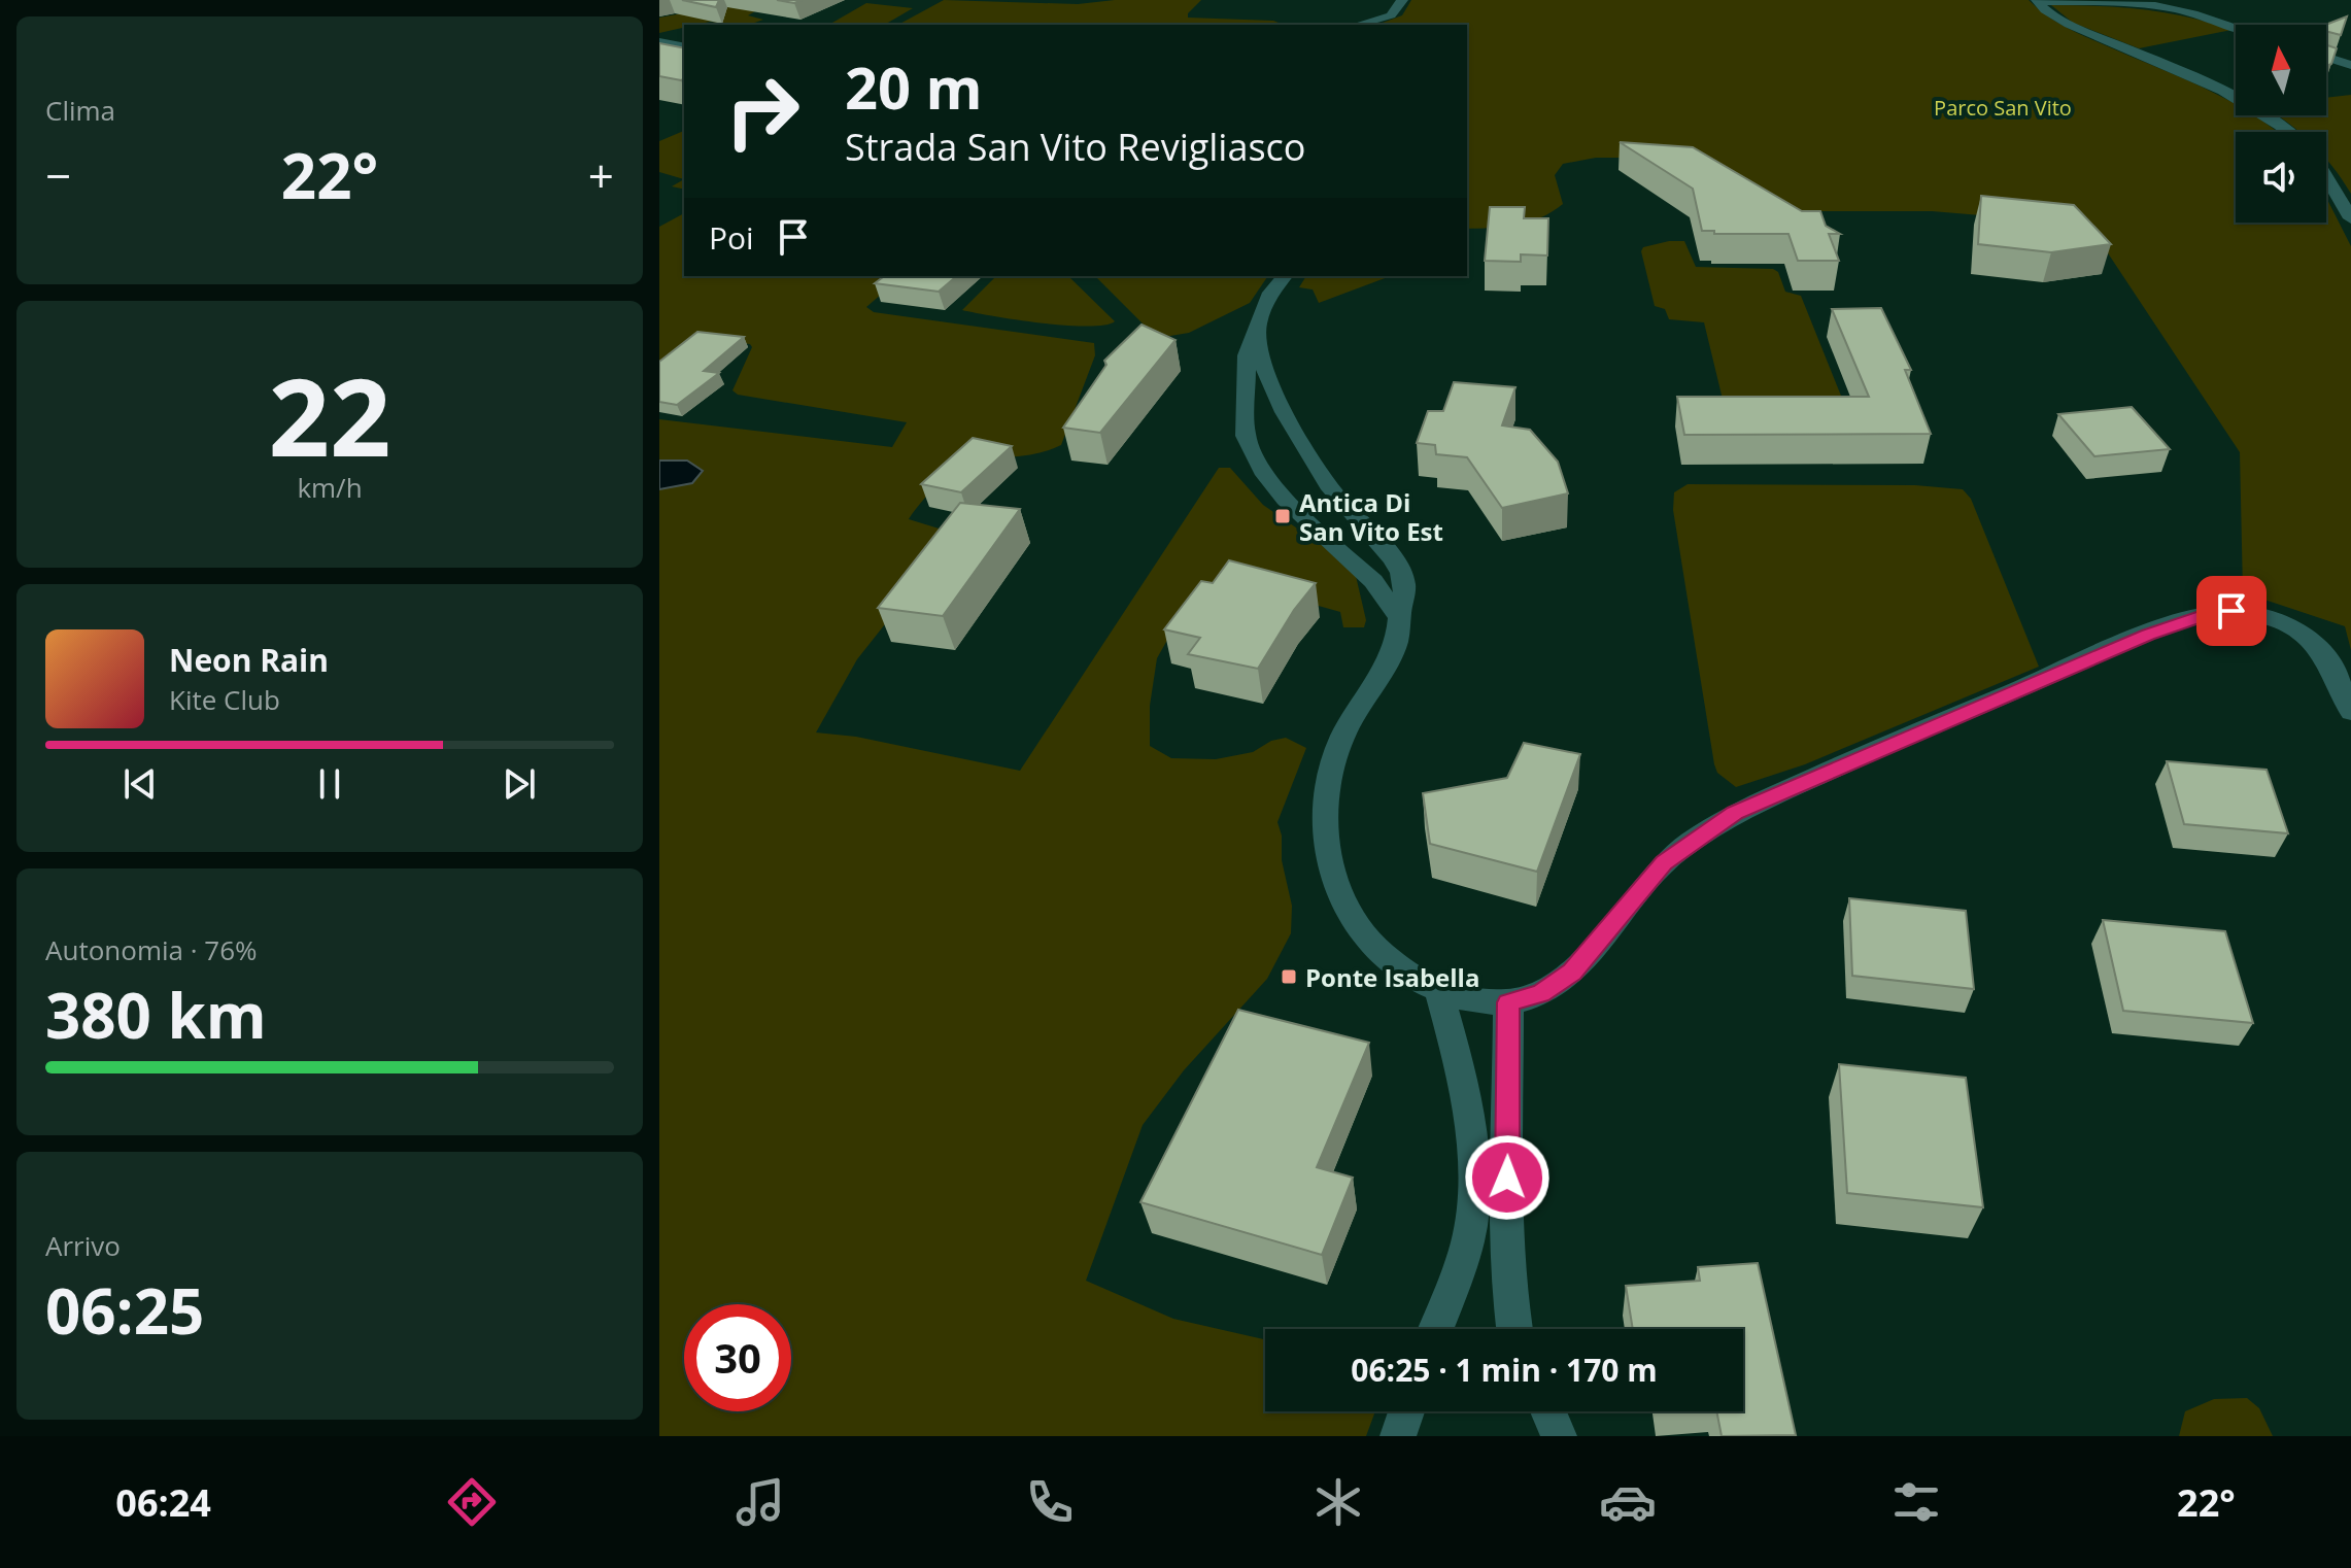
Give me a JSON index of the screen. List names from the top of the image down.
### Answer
{
  "parks": ["Parco San Vito"],
  "places": {
    "transit": ["Antica Di San Vito Est", "Ponte Isabella"]
  },
  "north": "top",
  "page": {
    "tile": [
      "Clima",
      ["22", "km/h"],
      ["Autonomia · 76%", "380 km"],
      ["Arrivo", "06:25"]
    ],
    "turn": ["20 m", "Strada San Vito Revigliasco"],
    "heat": ["−", "22°", "+"],
    "then": "Poi",
    "song": ["Neon Rain", "Kite Club"],
    "limit": "30",
    "trip": "06:25 · 1 min · 170 m",
    "tabs": ["06:24", "22°"]
  }
}
